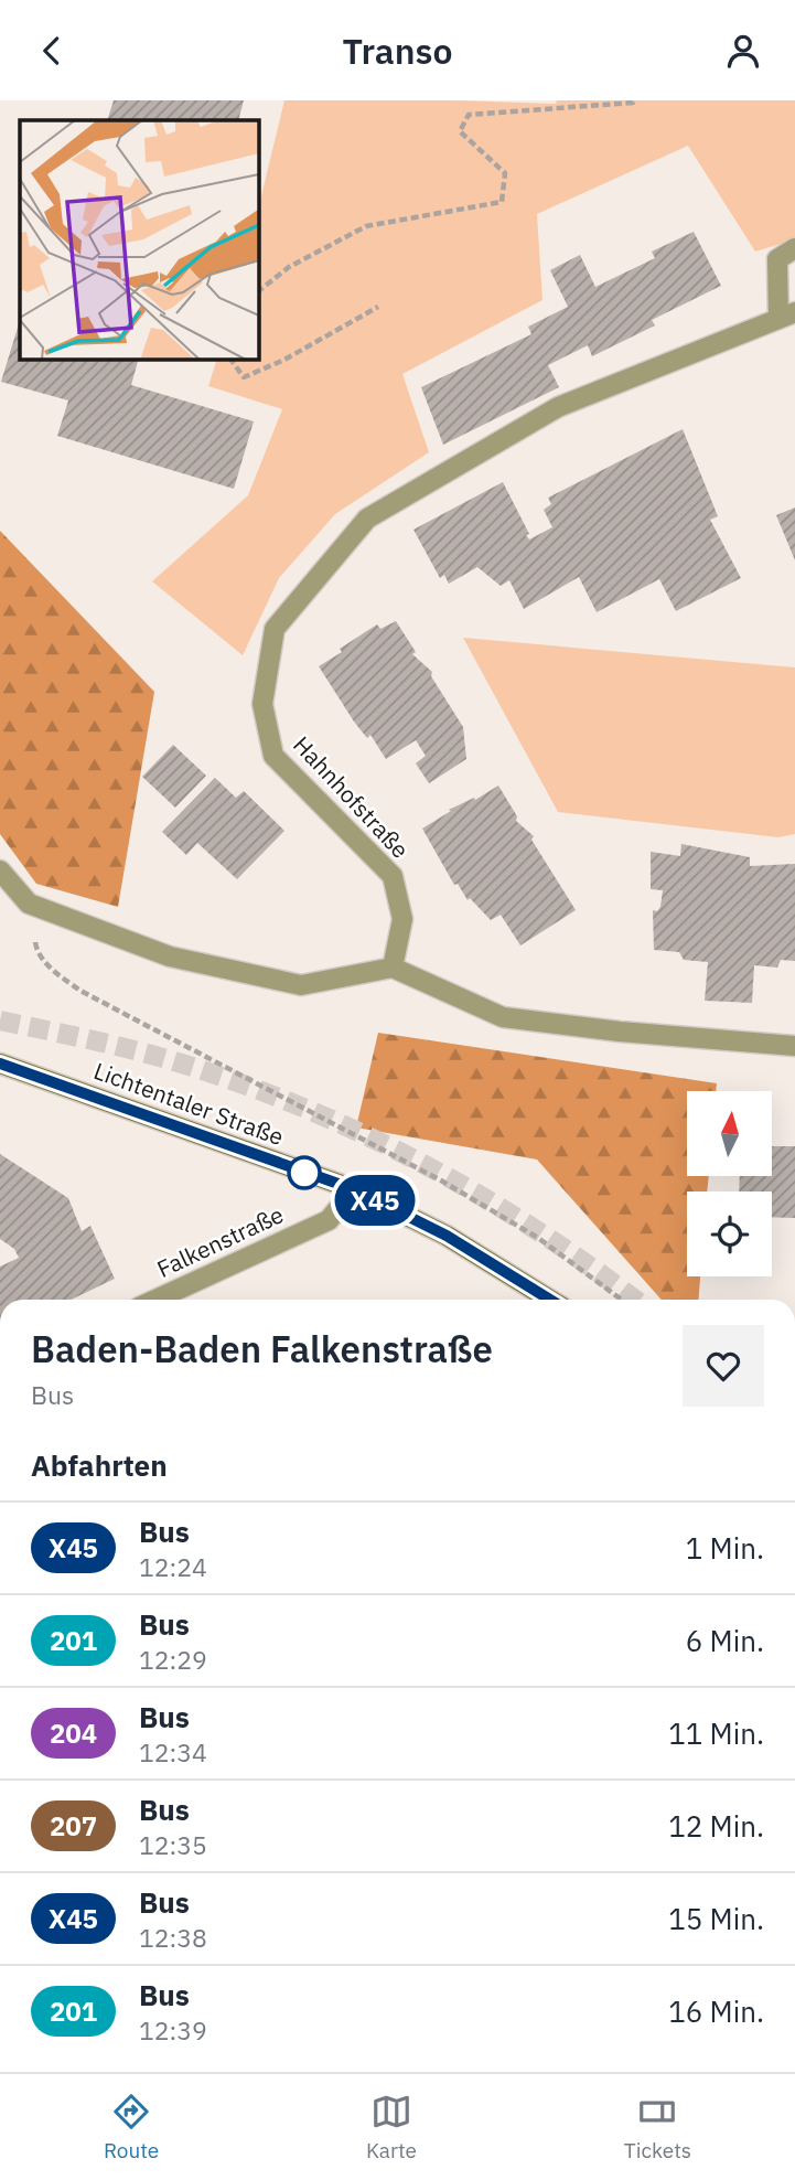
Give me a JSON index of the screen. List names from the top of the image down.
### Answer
{
  "streets": {
    "main road": ["Lichtentaler Straße"],
    "street": ["Hahnhofstraße", "Falkenstraße"]
  },
  "crossings": [
    ["Lichtentaler Straße", "Falkenstraße"]
  ],
  "lines": ["bus line X45"],
  "north": "top",
  "page": {
    "header": "Transo",
    "on_map": "X45",
    "heading": [
      ["Baden-Baden Falkenstraße", "Bus"],
      "Abfahrten"
    ],
    "list": [
      {
        "mark": "X45",
        "name": "Bus",
        "note": "12:24",
        "value": "1 Min."
      },
      {
        "mark": "201",
        "name": "Bus",
        "note": "12:29",
        "value": "6 Min."
      },
      {
        "mark": "204",
        "name": "Bus",
        "note": "12:34",
        "value": "11 Min."
      },
      {
        "mark": "207",
        "name": "Bus",
        "note": "12:35",
        "value": "12 Min."
      },
      {
        "mark": "X45",
        "name": "Bus",
        "note": "12:38",
        "value": "15 Min."
      },
      {
        "mark": "201",
        "name": "Bus",
        "note": "12:39",
        "value": "16 Min."
      }
    ],
    "tabs": ["Route", "Karte", "Tickets"]
  }
}
